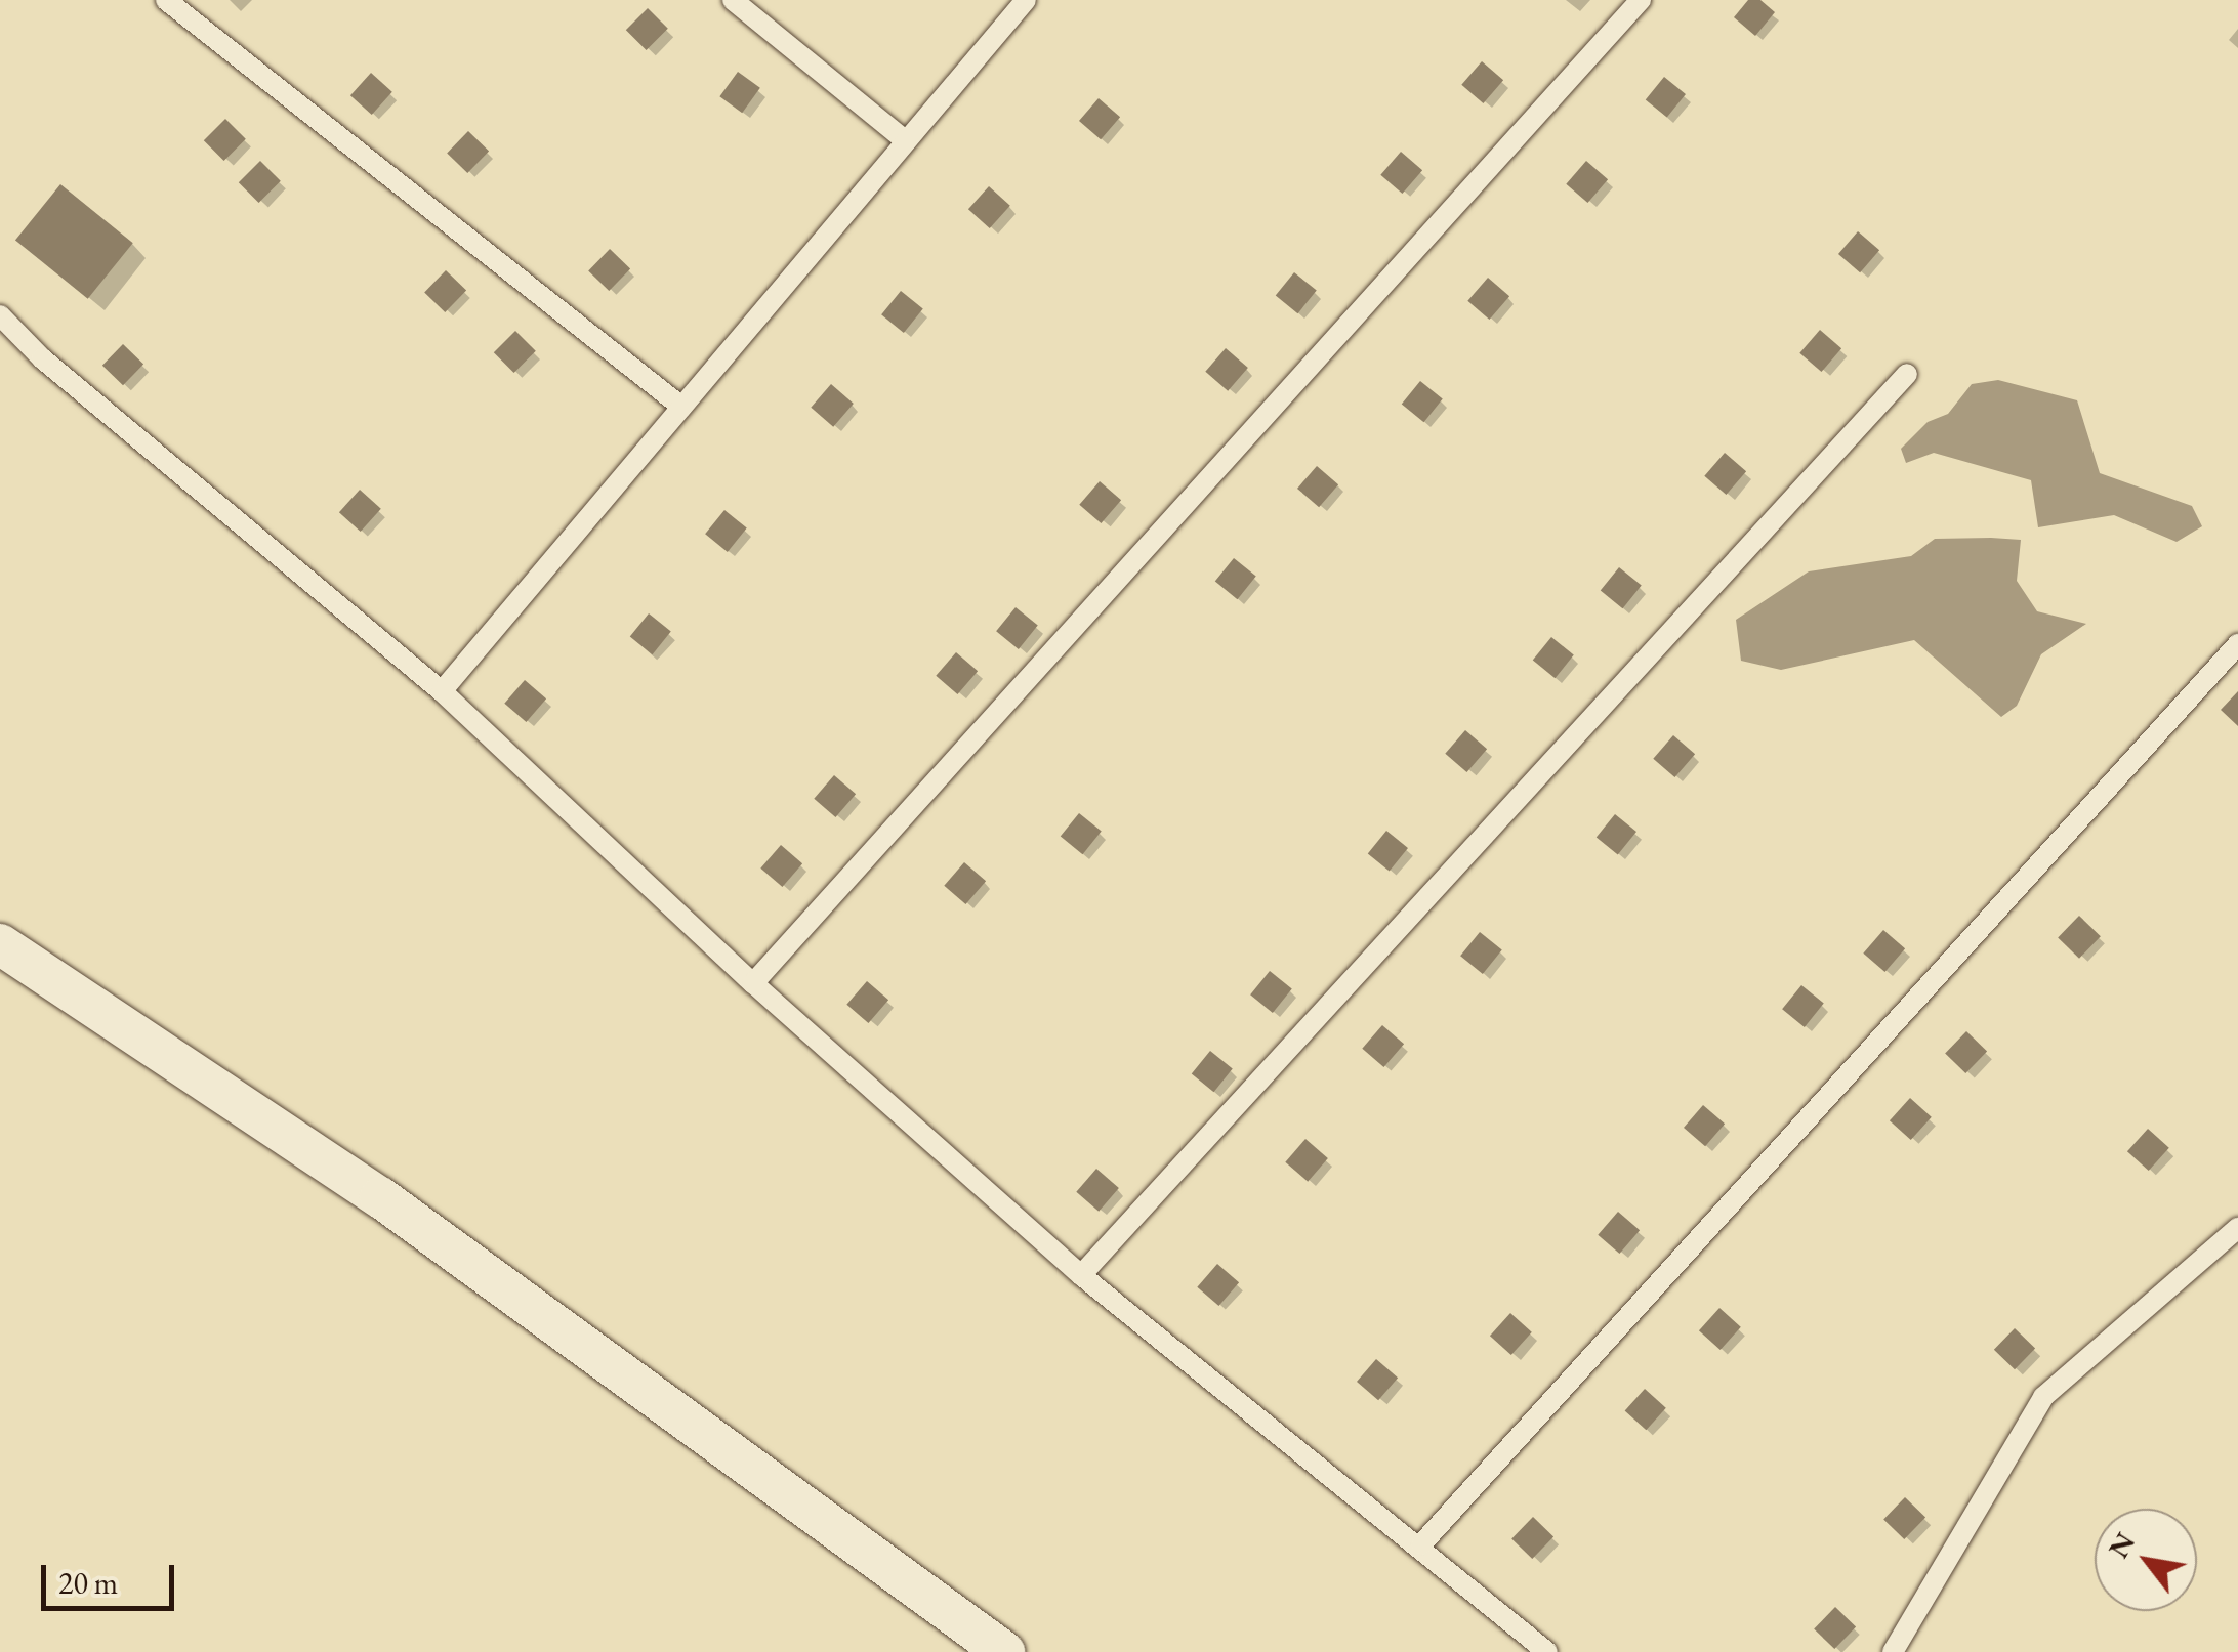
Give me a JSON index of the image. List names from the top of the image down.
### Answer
{
  "scale_bar": "20 m",
  "north": "top left"
}
